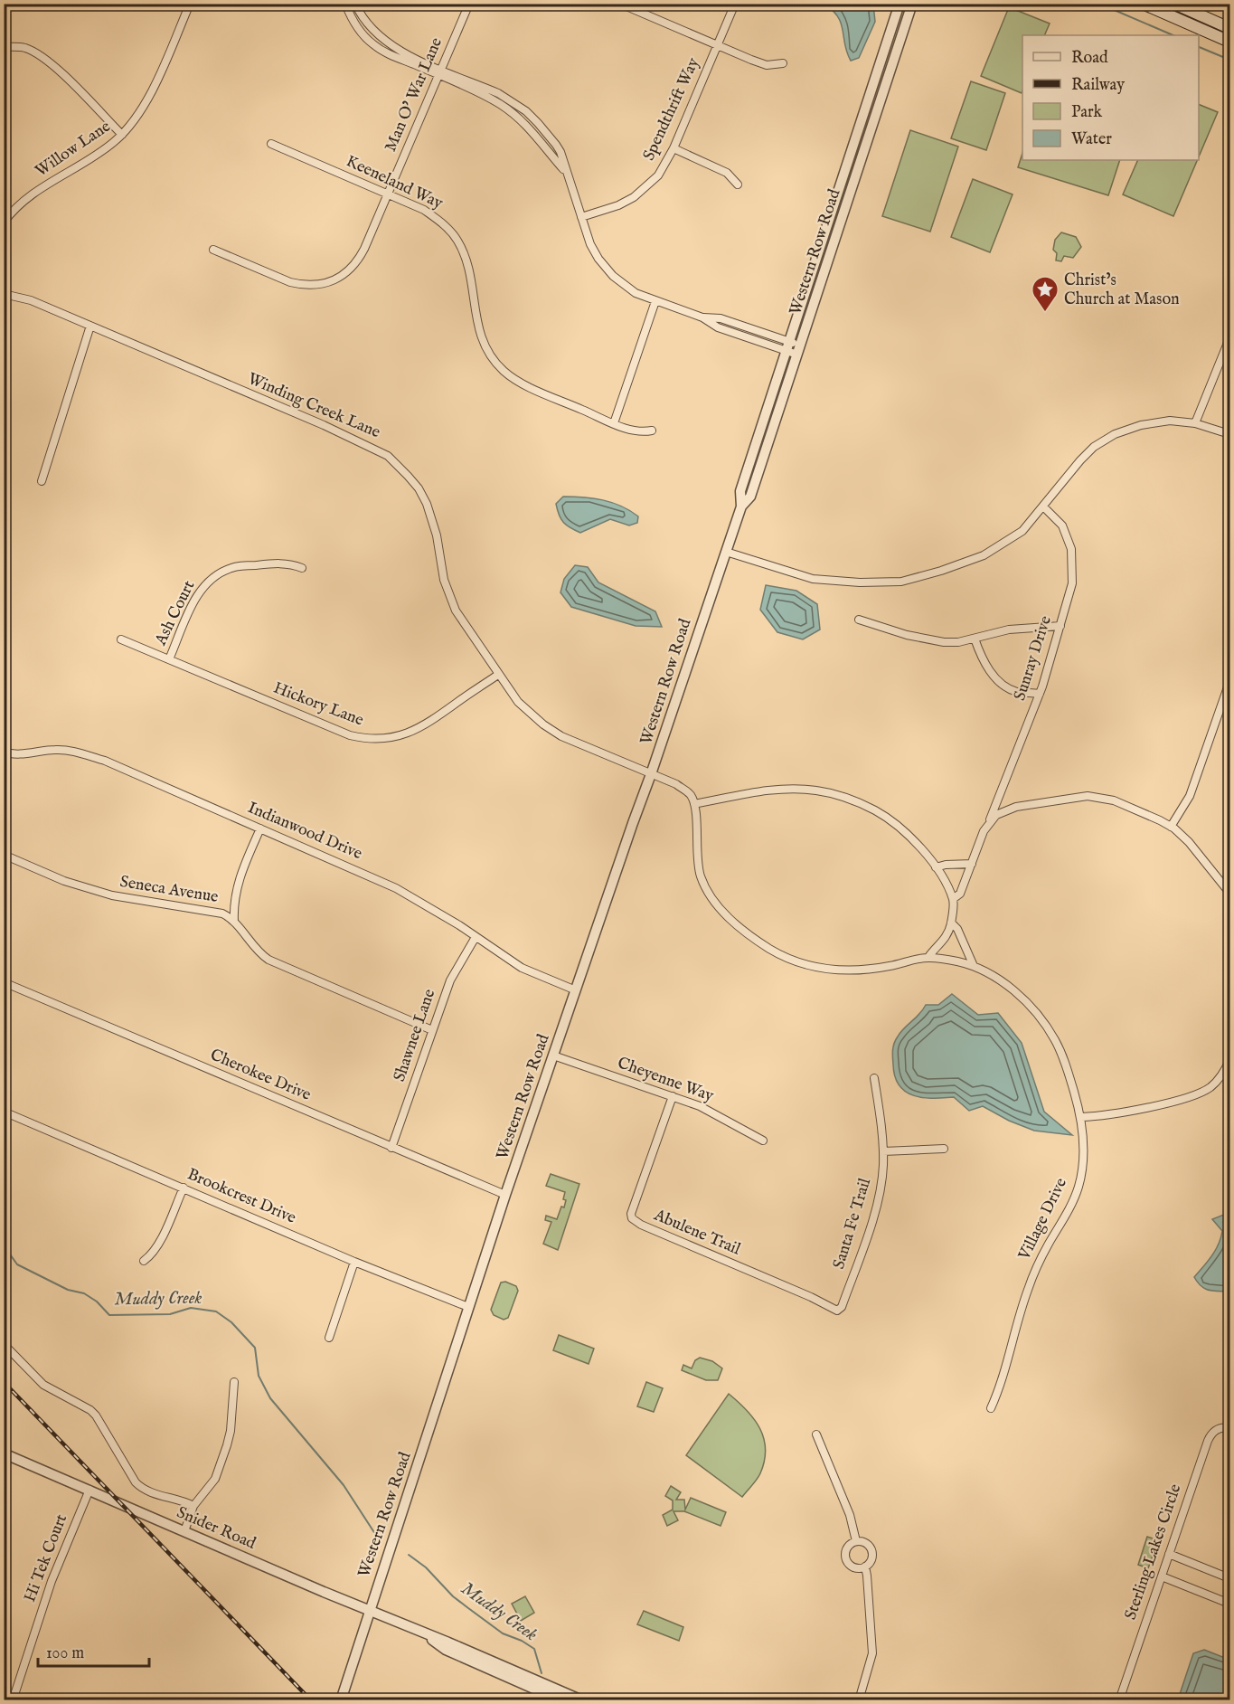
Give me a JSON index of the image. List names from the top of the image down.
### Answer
{
  "streets": {
    "street": [
      "Man O’ War Lane",
      "Spendthrift Way",
      "Willow Lane",
      "Keeneland Way",
      "Western Row Road",
      "Winding Creek Lane",
      "Ash Court",
      "Sunray Drive",
      "Hickory Lane",
      "Indianwood Drive",
      "Seneca Avenue",
      "Shawnee Lane",
      "Cherokee Drive",
      "Cheyenne Way",
      "Brookcrest Drive",
      "Village Drive",
      "Santa Fe Trail",
      "Abulene Trail",
      "Snider Road",
      "Sterling Lakes Circle",
      "Hi Tek Court"
    ]
  },
  "crossings": [
    ["Man O’ War Lane", "Keeneland Way"],
    ["Western Row Road", "Winding Creek Lane"],
    ["Western Row Road", "Indianwood Drive"],
    ["Western Row Road", "Cherokee Drive"],
    ["Western Row Road", "Cheyenne Way"],
    ["Western Row Road", "Brookcrest Drive"],
    ["Western Row Road", "Snider Road"],
    ["Winding Creek Lane", "Hickory Lane"],
    ["Ash Court", "Hickory Lane"],
    ["Indianwood Drive", "Shawnee Lane"],
    ["Seneca Avenue", "Shawnee Lane"],
    ["Shawnee Lane", "Cherokee Drive"],
    ["Cheyenne Way", "Abulene Trail"],
    ["Santa Fe Trail", "Abulene Trail"],
    ["Snider Road", "Hi Tek Court"]
  ],
  "water": ["Muddy Creek"],
  "places": {
    "place": ["Christ’s Church at Mason"]
  },
  "legend": [
    "Road",
    "Railway",
    "Park",
    "Water"
  ],
  "scale_bar": "100 m"
}
